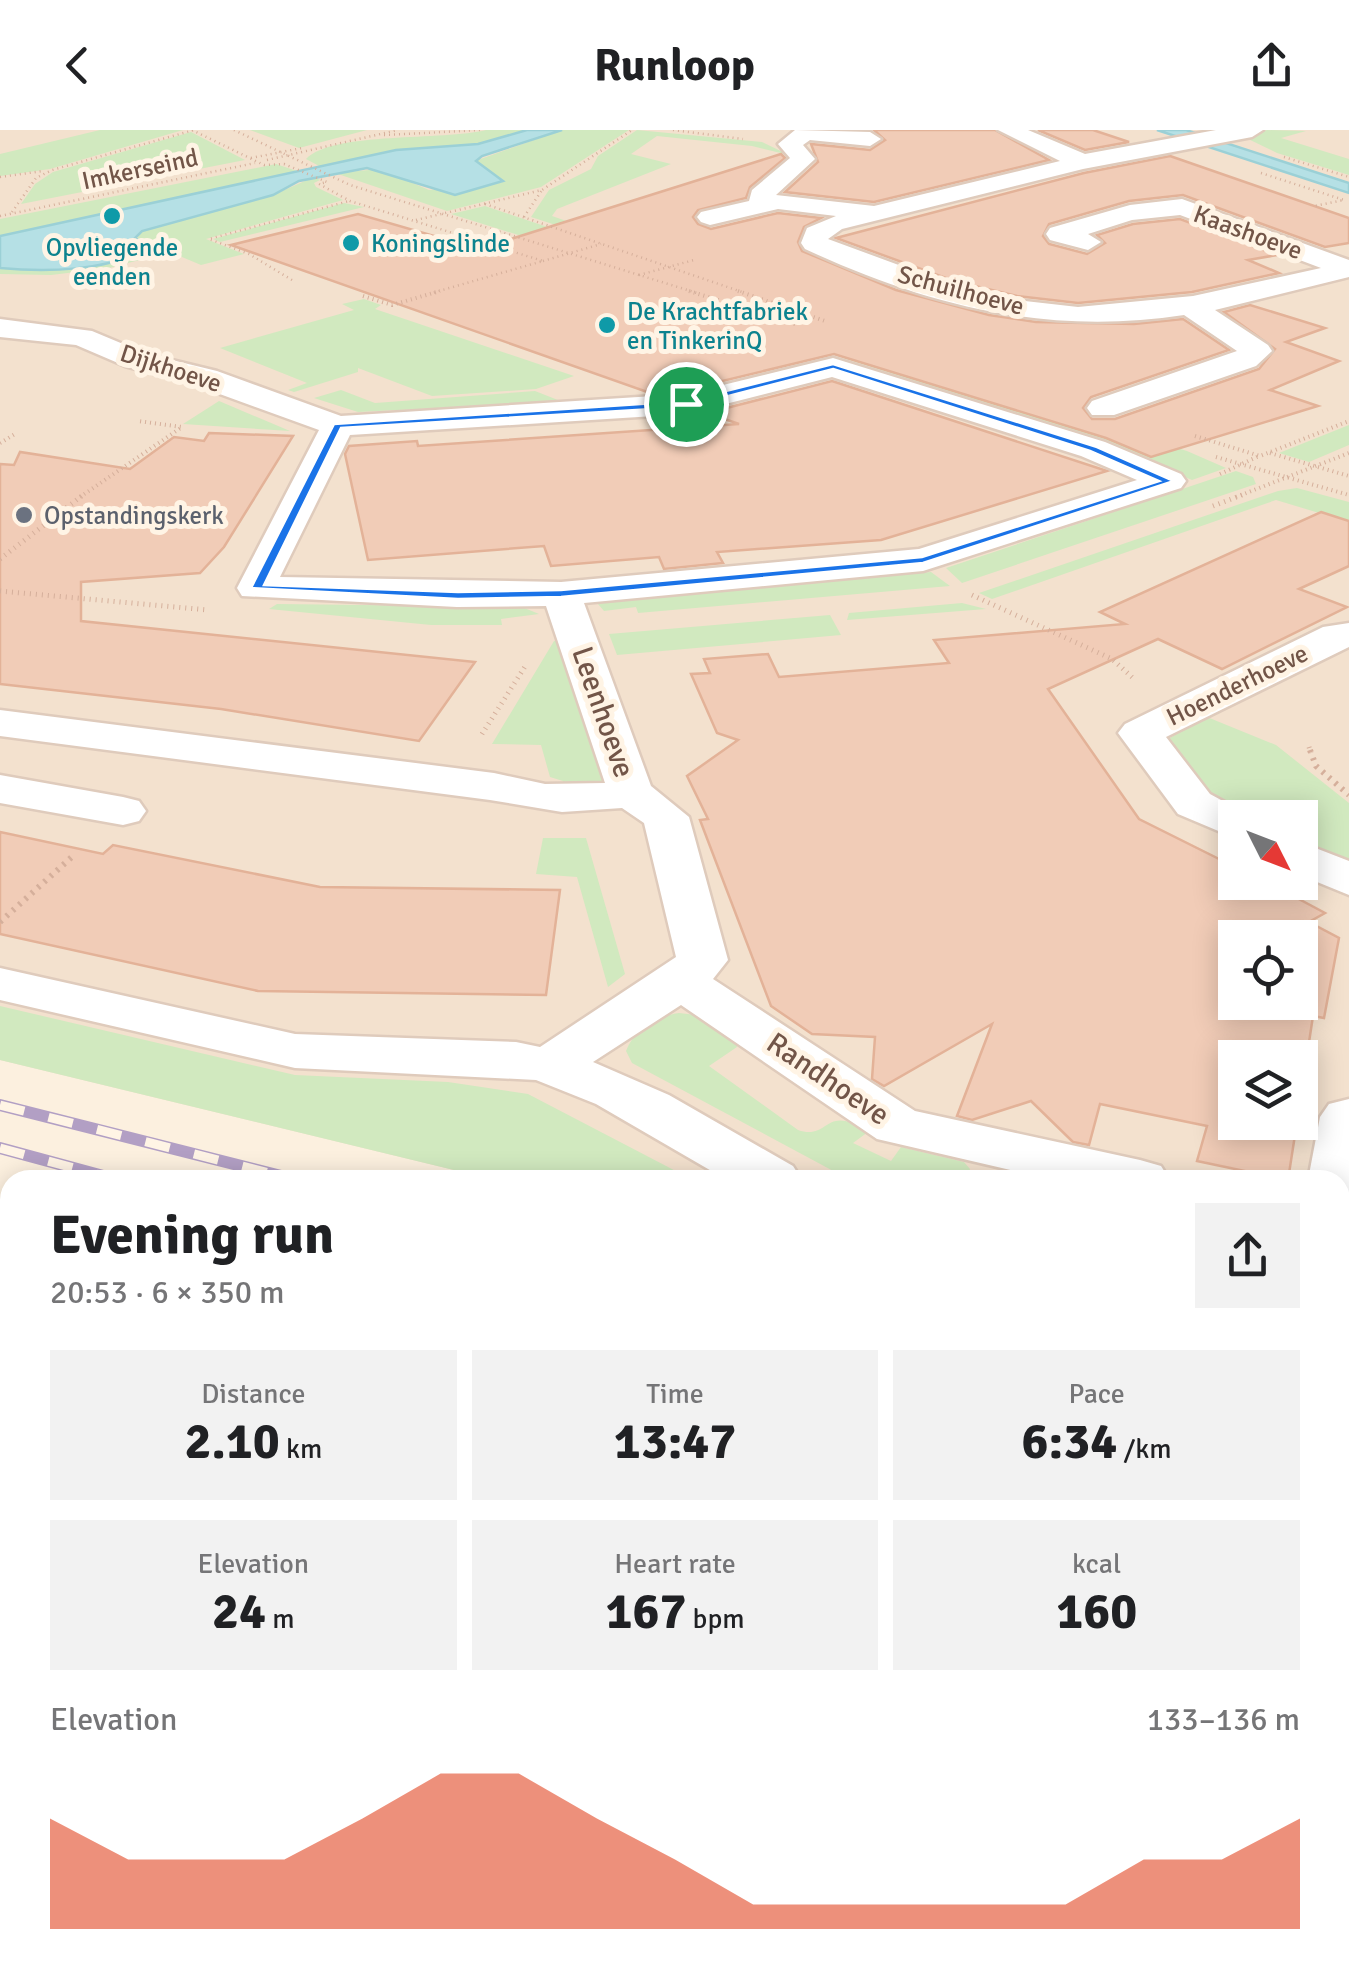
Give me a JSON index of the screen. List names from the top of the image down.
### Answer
{
  "streets": {
    "street": [
      "Kaashoeve",
      "Schuilhoeve",
      "Dijkhoeve",
      "Hoenderhoeve",
      "Leenhoeve",
      "Randhoeve"
    ],
    "path": ["Imkerseind"]
  },
  "crossings": [
    ["Kaashoeve", "Schuilhoeve"],
    ["Leenhoeve", "Randhoeve"]
  ],
  "places": [
    "Opvliegende eenden",
    "Koningslinde",
    "De Krachtfabriek en TinkerinQ",
    "Opstandingskerk"
  ],
  "north": "bottom right",
  "page": {
    "header": "Runloop",
    "heading": ["Evening run", "20:53 · 6 × 350 m"],
    "stats": [
      ["Distance", "2.10 km"],
      ["Time", "13:47"],
      ["Pace", "6:34 /km"],
      ["Elevation", "24 m"],
      ["Heart rate", "167 bpm"],
      ["kcal", "160"]
    ],
    "chart": ["Elevation", "133–136 m"]
  }
}
